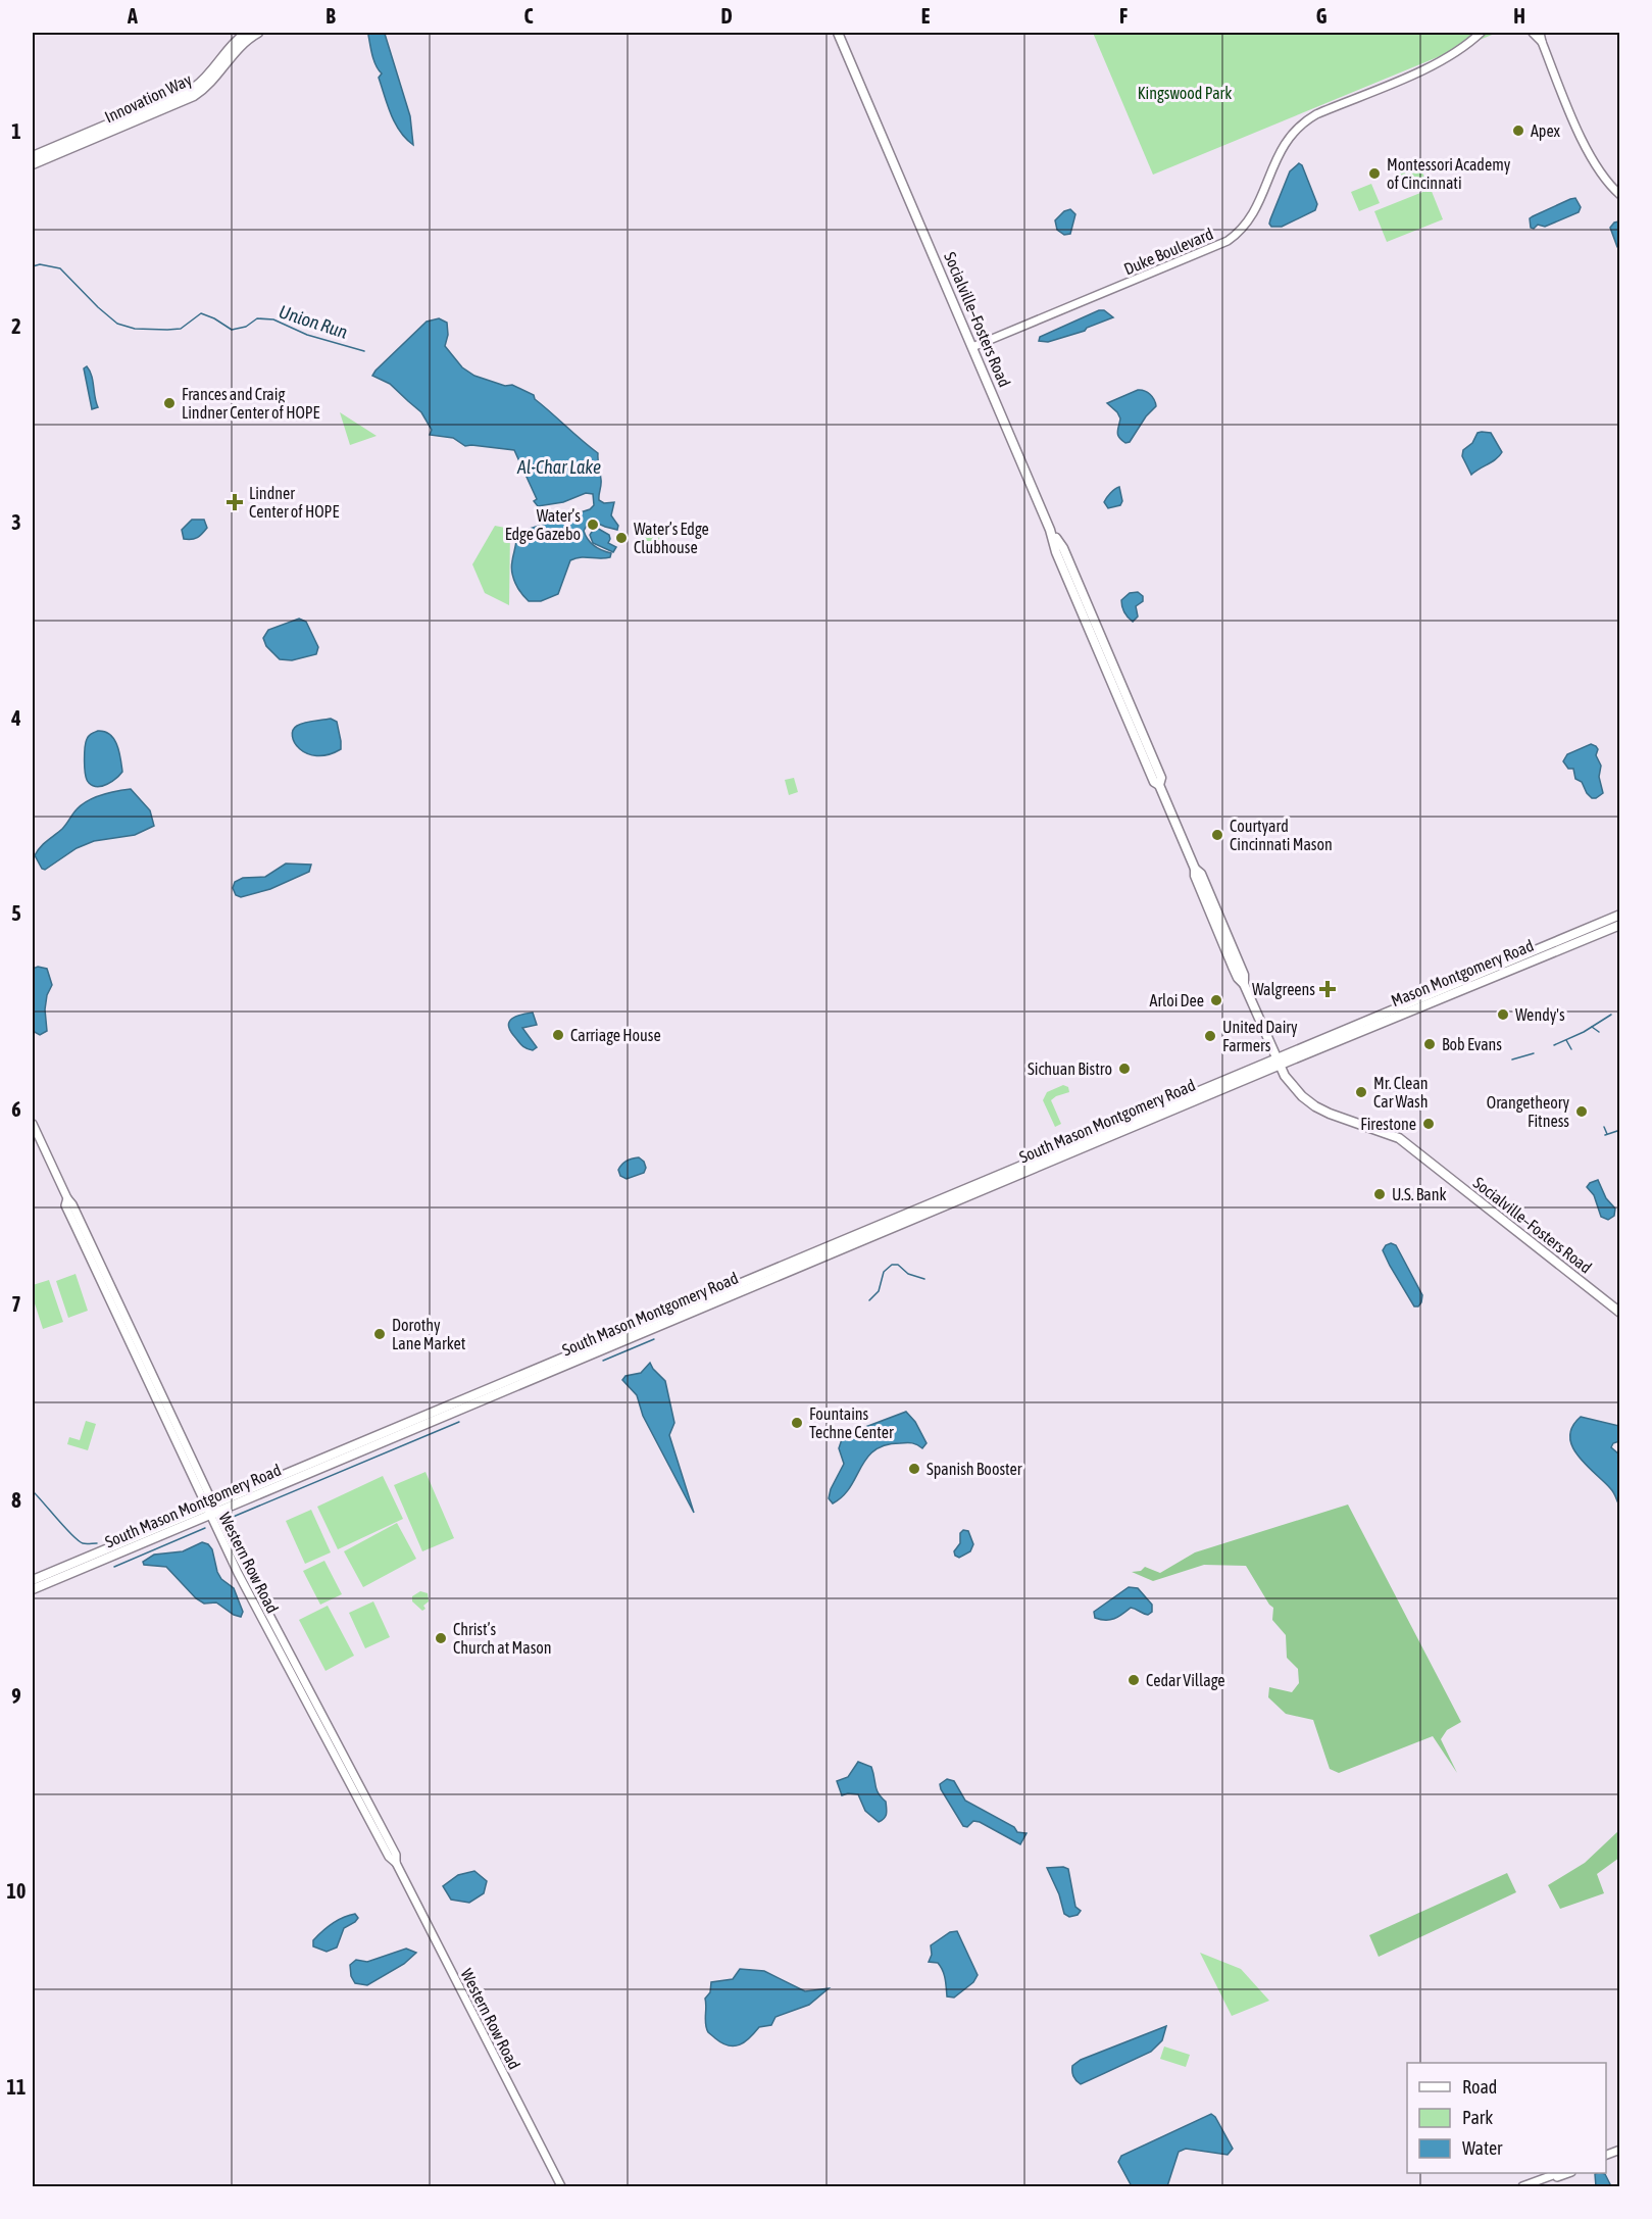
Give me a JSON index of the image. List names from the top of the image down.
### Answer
{
  "streets": {
    "main road": [
      "Innovation Way",
      "Socialville–Fosters Road",
      "Mason Montgomery Road",
      "South Mason Montgomery Road"
    ],
    "street": ["Duke Boulevard", "Western Row Road"]
  },
  "crossings": [
    ["Duke Boulevard", "Socialville–Fosters Road"],
    ["Socialville–Fosters Road", "Mason Montgomery Road"],
    ["Socialville–Fosters Road", "South Mason Montgomery Road"],
    ["Mason Montgomery Road", "South Mason Montgomery Road"],
    ["South Mason Montgomery Road", "Western Row Road"]
  ],
  "water": ["Union Run", "Al-Char Lake"],
  "parks": ["Kingswood Park"],
  "places": {
    "other": [
      "Apex",
      "Montessori Academy of Cincinnati",
      "Frances and Craig Lindner Center of HOPE",
      "Water’s Edge Gazebo",
      "Water’s Edge Clubhouse",
      "Courtyard Cincinnati Mason",
      "Arloi Dee",
      "Wendy's",
      "Carriage House",
      "United Dairy Farmers",
      "Bob Evans",
      "Sichuan Bistro",
      "Mr. Clean Car Wash",
      "Orangetheory Fitness",
      "Firestone",
      "U.S. Bank",
      "Dorothy Lane Market",
      "Fountains Techne Center",
      "Spanish Booster",
      "Christ’s Church at Mason",
      "Cedar Village"
    ],
    "health": ["Lindner Center of HOPE", "Walgreens"]
  },
  "legend": ["Road", "Park", "Water"],
  "grid": {
    "columns": [
      "A",
      "B",
      "C",
      "D",
      "E",
      "F",
      "G",
      "H"
    ],
    "rows": [
      "1",
      "2",
      "3",
      "4",
      "5",
      "6",
      "7",
      "8",
      "9",
      "10",
      "11"
    ]
  }
}
